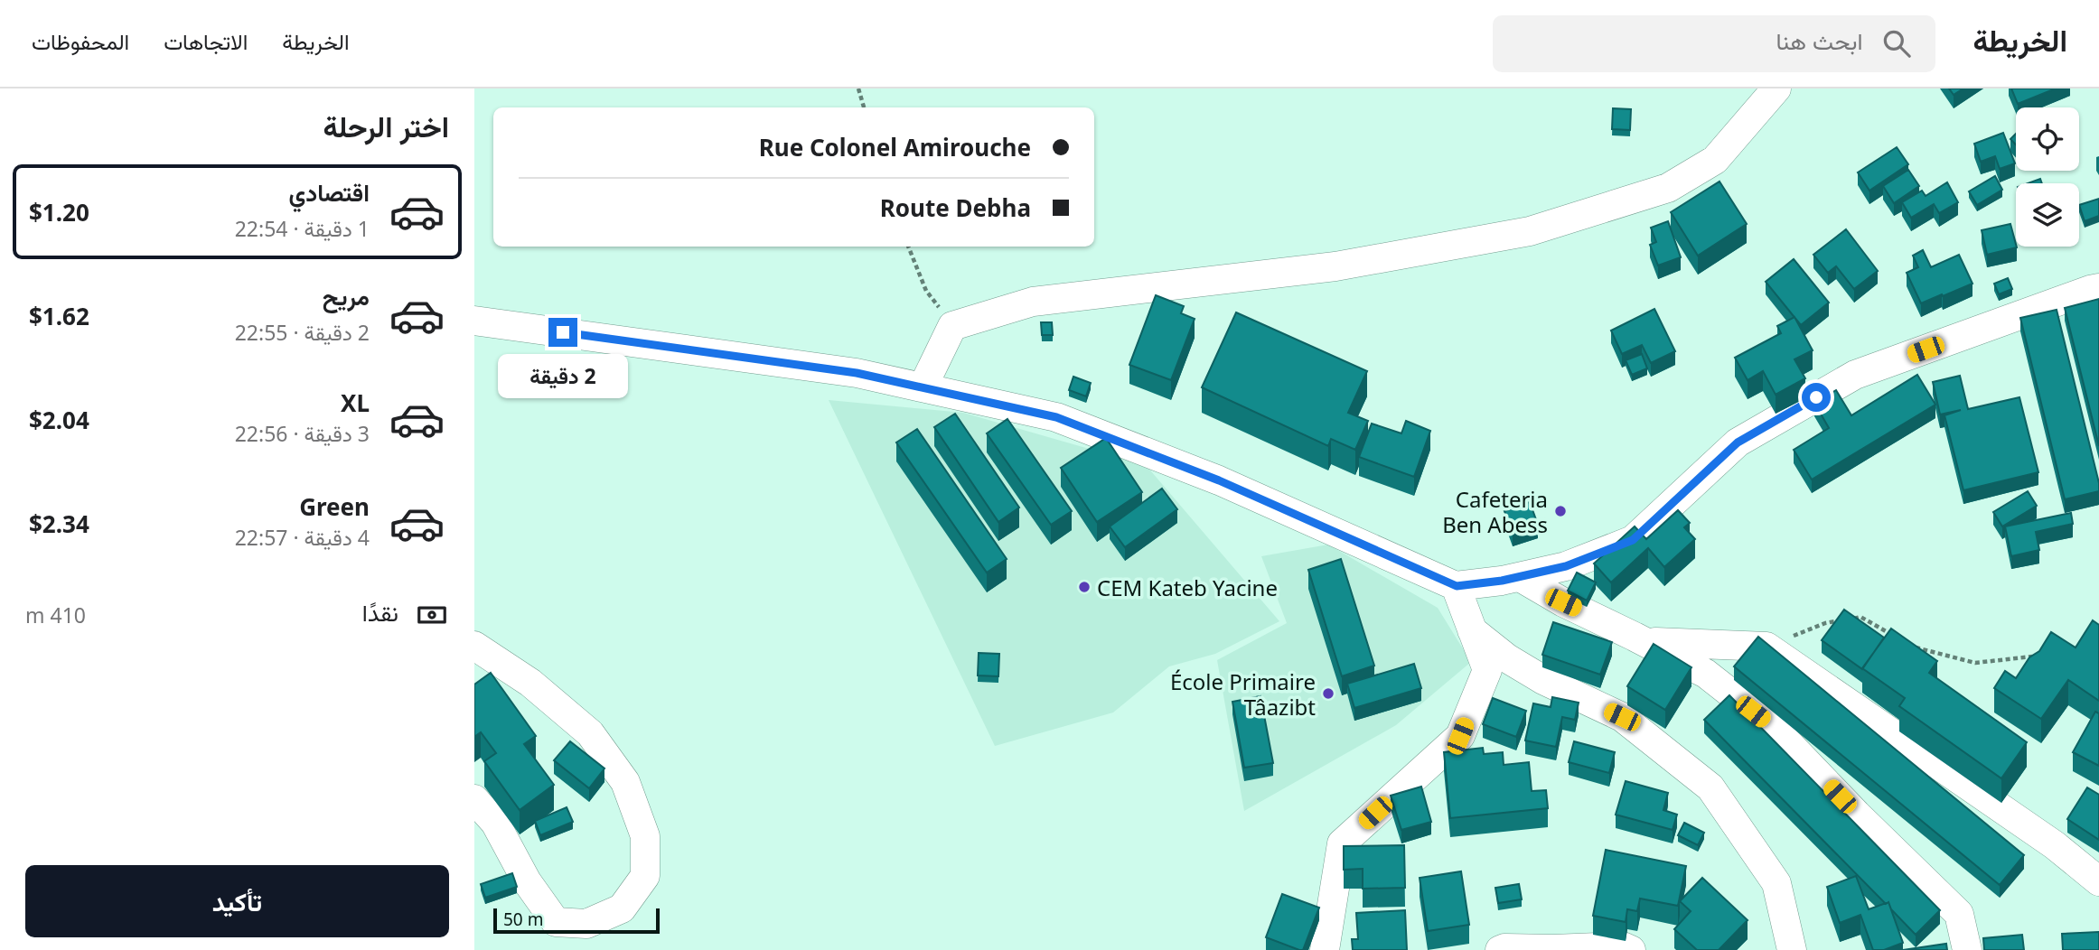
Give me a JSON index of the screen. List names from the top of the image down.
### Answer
{
  "places": ["Cafeteria Ben Abess", "CEM Kateb Yacine", "École Primaire Tâazibt"],
  "scale_bar": "50 m",
  "page": {
    "header": "الخريطة",
    "search": "ابحث هنا",
    "nav": ["الخريطة", "الاتجاهات", "المحفوظات"],
    "heading": "اختر الرحلة",
    "banner": ["Rue Colonel Amirouche", "Route Debha"],
    "list": [
      {
        "name": "اقتصادي",
        "note": "1 دقيقة · 22:54",
        "value": "$1.20"
      },
      {
        "name": "مريح",
        "note": "2 دقيقة · 22:55",
        "value": "$1.62"
      },
      {
        "name": "XL",
        "note": "3 دقيقة · 22:56",
        "value": "$2.04"
      },
      {
        "name": "Green",
        "note": "4 دقيقة · 22:57",
        "value": "$2.34"
      }
    ],
    "bubble": "2 دقيقة",
    "pay": ["نقدًا", "410 m"],
    "buttons": "تأكيد",
    "scale": "50 m"
  }
}
